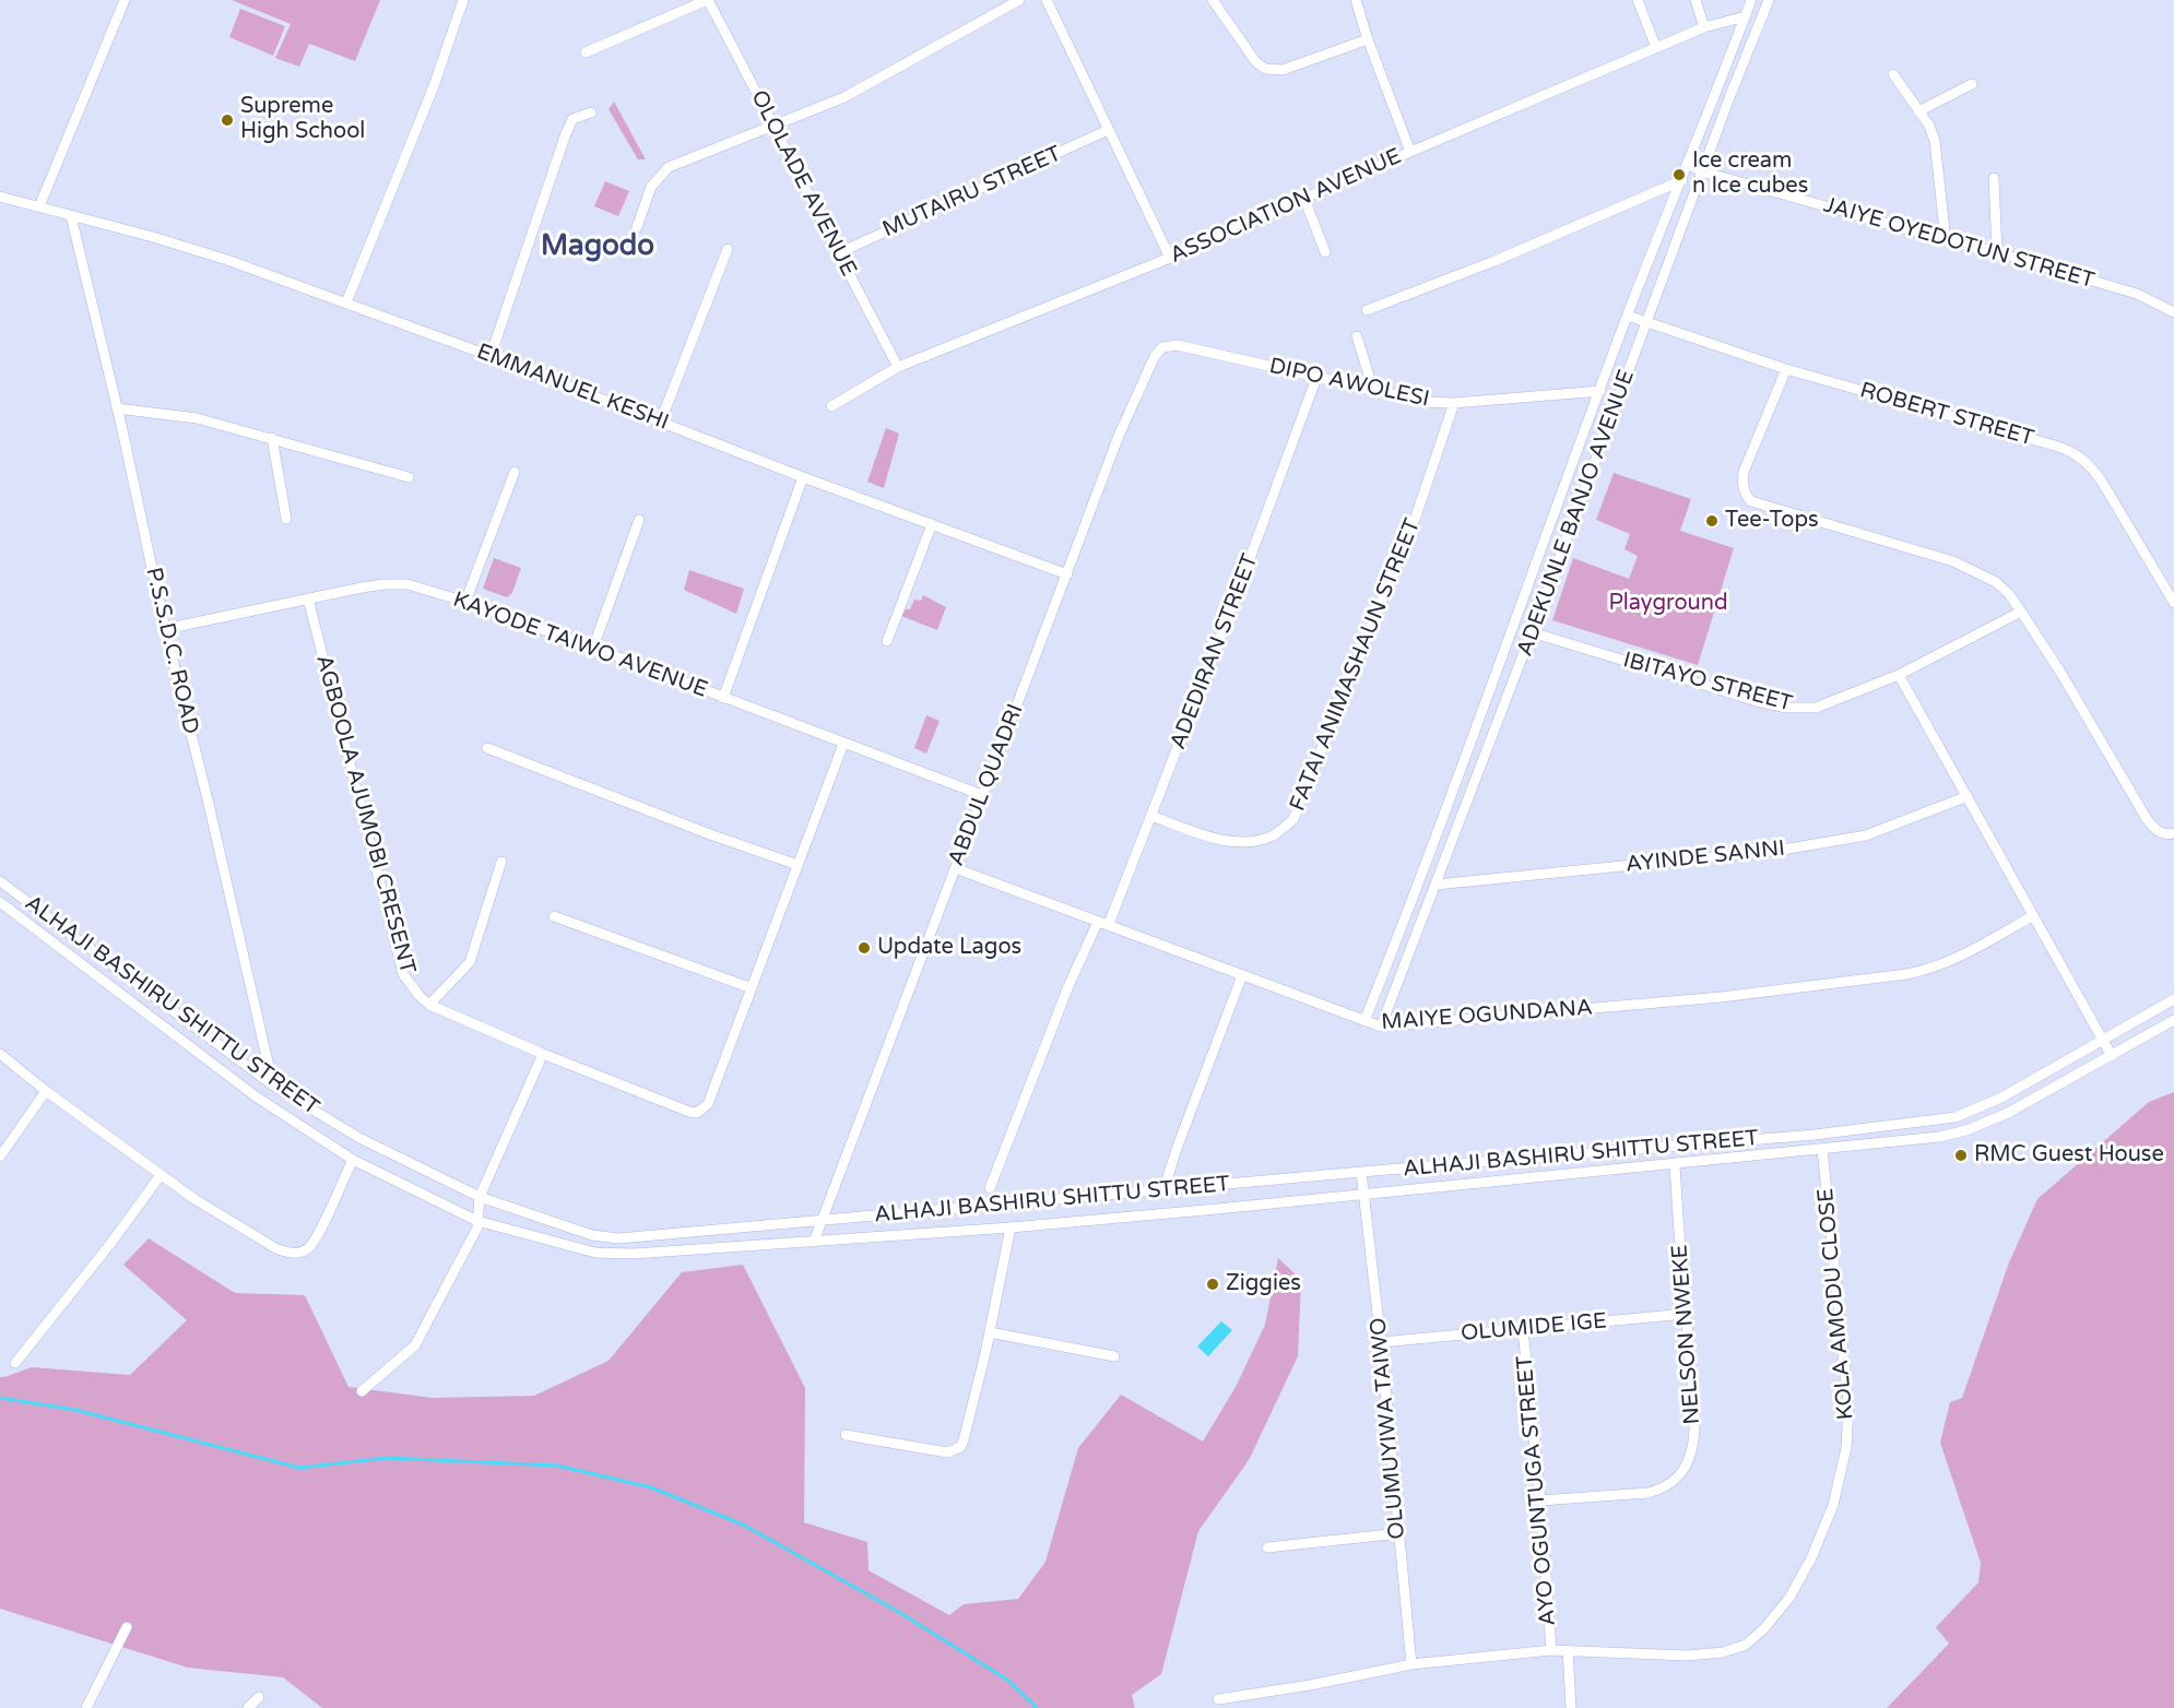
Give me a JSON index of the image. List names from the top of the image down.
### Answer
{
  "streets": {
    "street": [
      "OLOLADE AVENUE",
      "MUTAIRU STREET",
      "ASSOCIATION AVENUE",
      "JAIYE OYEDOTUN STREET",
      "DIPO AWOLESI",
      "EMMANUEL KESHI",
      "ROBERT STREET",
      "ADEKUNLE BANJO AVENUE",
      "KAYODE TAIWO AVENUE",
      "P.S.S.D.C. ROAD",
      "ADEDIRAN STREET",
      "FATAI ANIMASHAUN STREET",
      "IBITAYO STREET",
      "ABDUL QUADRI",
      "AGBOOLA AJUMOBI CRESENT",
      "AYINDE SANNI",
      "ALHAJI BASHIRU SHITTU STREET",
      "MAIYE OGUNDANA",
      "KOLA AMODU CLOSE",
      "OLUMIDE IGE",
      "NELSON NWEKE",
      "OLUMUYIWA TAIWO",
      "AYO OGUNTUGA STREET"
    ]
  },
  "crossings": [
    ["OLOLADE AVENUE", "MUTAIRU STREET"],
    ["OLOLADE AVENUE", "ASSOCIATION AVENUE"],
    ["ASSOCIATION AVENUE", "ADEKUNLE BANJO AVENUE"],
    ["JAIYE OYEDOTUN STREET", "ADEKUNLE BANJO AVENUE"],
    ["DIPO AWOLESI", "ADEKUNLE BANJO AVENUE"],
    ["DIPO AWOLESI", "ADEDIRAN STREET"],
    ["DIPO AWOLESI", "FATAI ANIMASHAUN STREET"],
    ["DIPO AWOLESI", "ABDUL QUADRI"],
    ["EMMANUEL KESHI", "P.S.S.D.C. ROAD"],
    ["EMMANUEL KESHI", "ABDUL QUADRI"],
    ["ROBERT STREET", "ADEKUNLE BANJO AVENUE"],
    ["ADEKUNLE BANJO AVENUE", "IBITAYO STREET"],
    ["ADEKUNLE BANJO AVENUE", "AYINDE SANNI"],
    ["ADEKUNLE BANJO AVENUE", "MAIYE OGUNDANA"],
    ["KAYODE TAIWO AVENUE", "P.S.S.D.C. ROAD"],
    ["KAYODE TAIWO AVENUE", "ABDUL QUADRI"],
    ["KAYODE TAIWO AVENUE", "AGBOOLA AJUMOBI CRESENT"],
    ["P.S.S.D.C. ROAD", "ALHAJI BASHIRU SHITTU STREET"],
    ["ADEDIRAN STREET", "FATAI ANIMASHAUN STREET"],
    ["ADEDIRAN STREET", "MAIYE OGUNDANA"],
    ["ABDUL QUADRI", "ALHAJI BASHIRU SHITTU STREET"],
    ["ABDUL QUADRI", "MAIYE OGUNDANA"],
    ["ALHAJI BASHIRU SHITTU STREET", "KOLA AMODU CLOSE"],
    ["ALHAJI BASHIRU SHITTU STREET", "NELSON NWEKE"],
    ["ALHAJI BASHIRU SHITTU STREET", "OLUMUYIWA TAIWO"],
    ["KOLA AMODU CLOSE", "OLUMUYIWA TAIWO"],
    ["KOLA AMODU CLOSE", "AYO OGUNTUGA STREET"],
    ["OLUMIDE IGE", "NELSON NWEKE"],
    ["OLUMIDE IGE", "OLUMUYIWA TAIWO"],
    ["OLUMIDE IGE", "AYO OGUNTUGA STREET"],
    ["NELSON NWEKE", "AYO OGUNTUGA STREET"]
  ],
  "districts": ["Magodo"],
  "parks": ["Playground"],
  "places": [
    "Supreme High School",
    "Ice cream n Ice cubes",
    "Tee-Tops",
    "Update Lagos",
    "RMC Guest House",
    "Ziggies"
  ]
}
